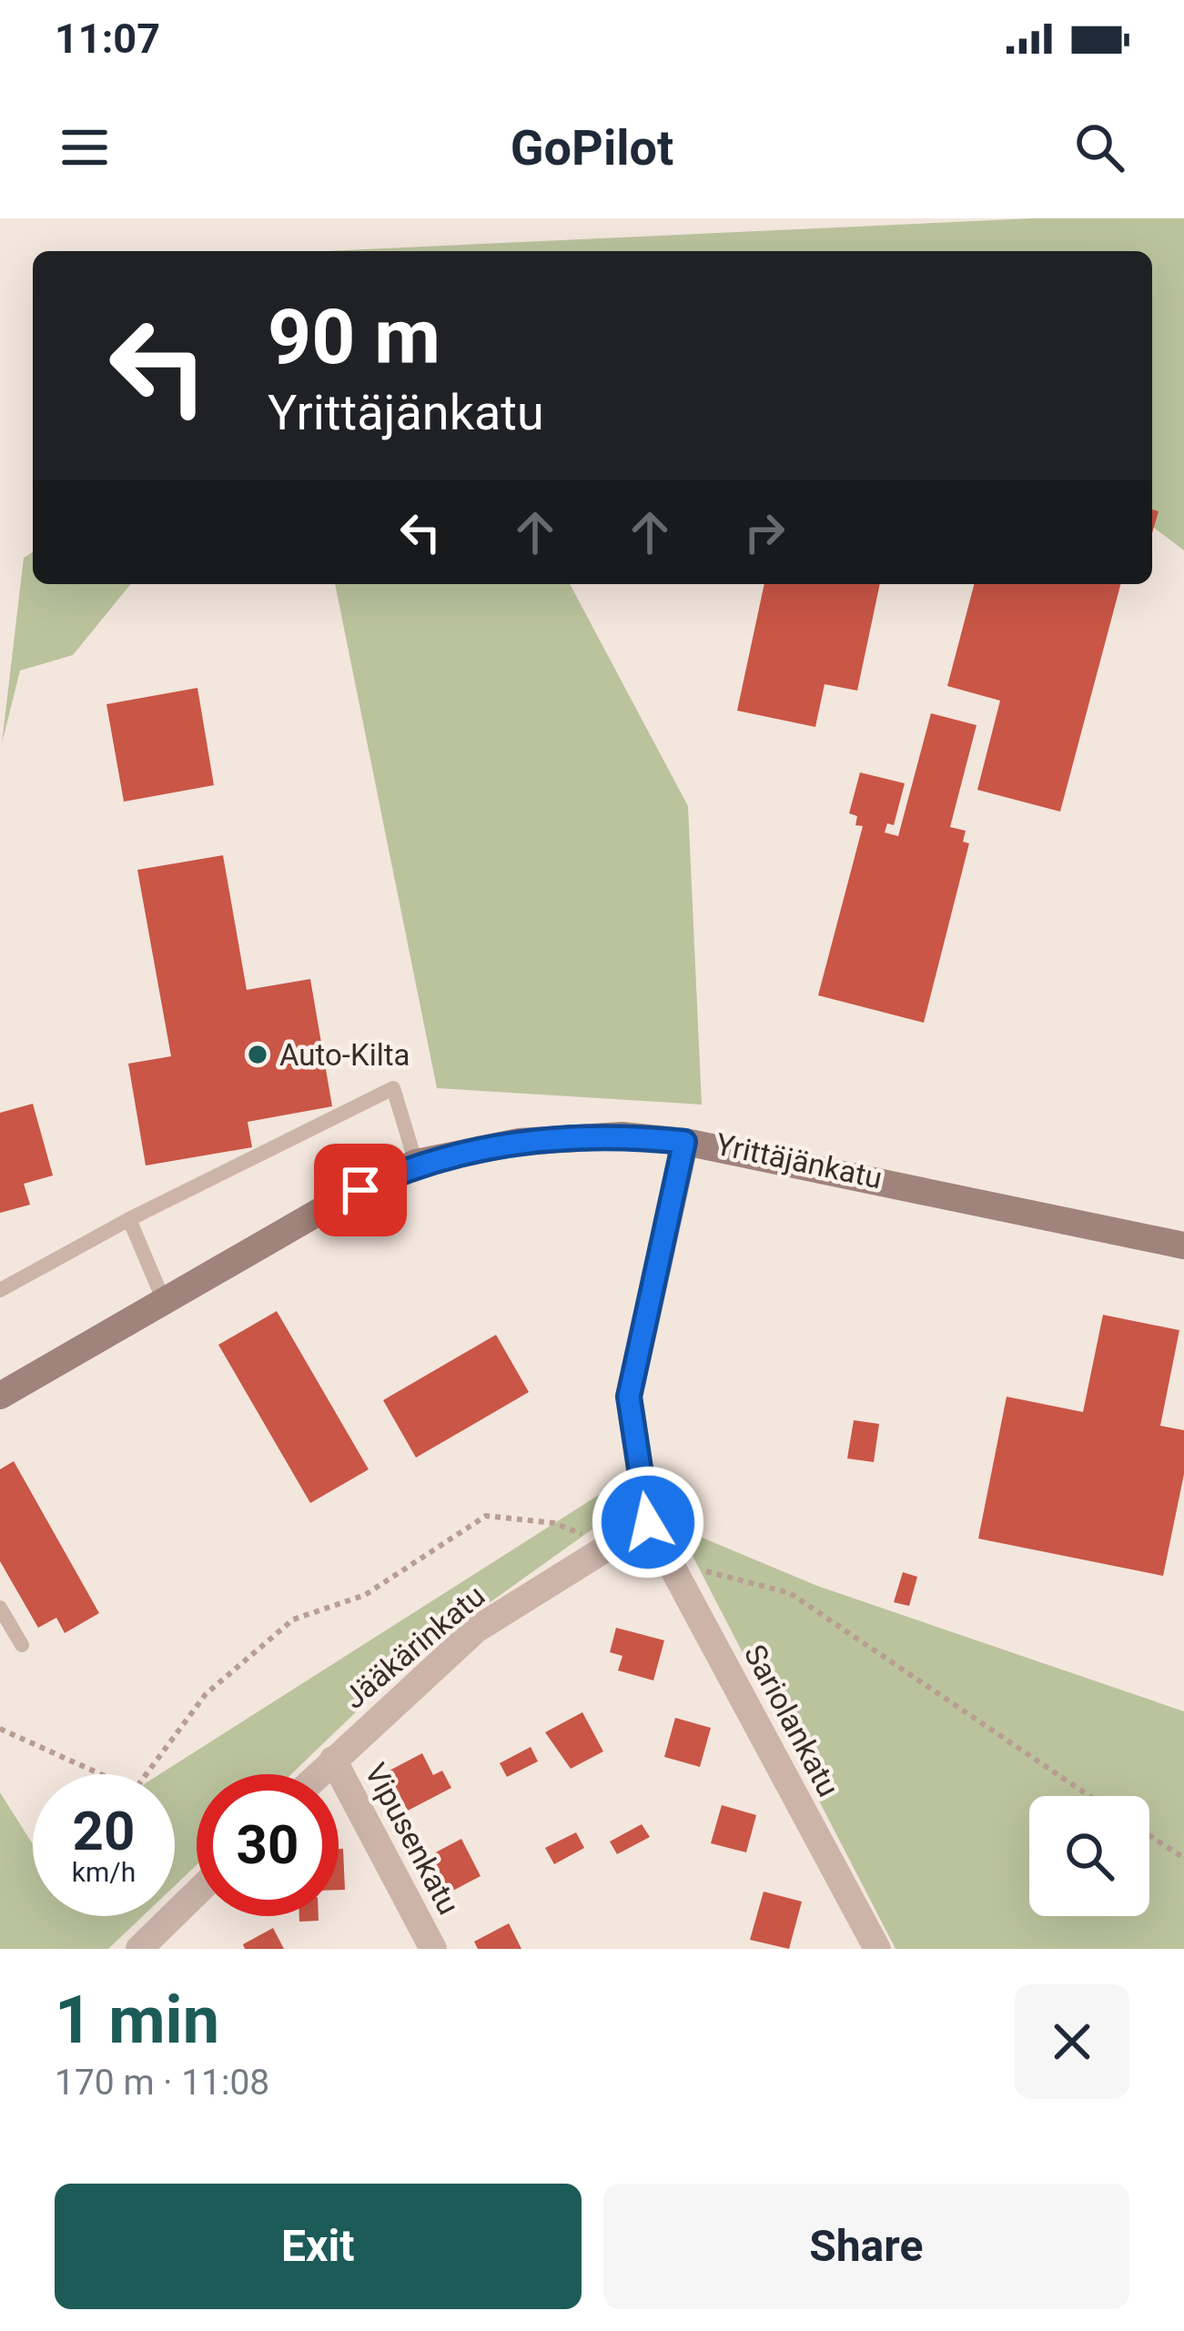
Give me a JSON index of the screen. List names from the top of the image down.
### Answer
{
  "streets": {
    "street": [
      "Yrittäjänkatu",
      "Jääkärinkatu",
      "Sariolankatu",
      "Vipusenkatu"
    ]
  },
  "crossings": [
    ["Jääkärinkatu", "Sariolankatu"],
    ["Jääkärinkatu", "Vipusenkatu"]
  ],
  "places": ["Auto-Kilta"],
  "page": {
    "status": "11:07",
    "header": "GoPilot",
    "turn": ["90 m", "Yrittäjänkatu"],
    "speed": "20 km/h",
    "limit": "30",
    "heading": ["1 min", "170 m · 11:08"],
    "buttons": ["Exit", "Share"]
  }
}
